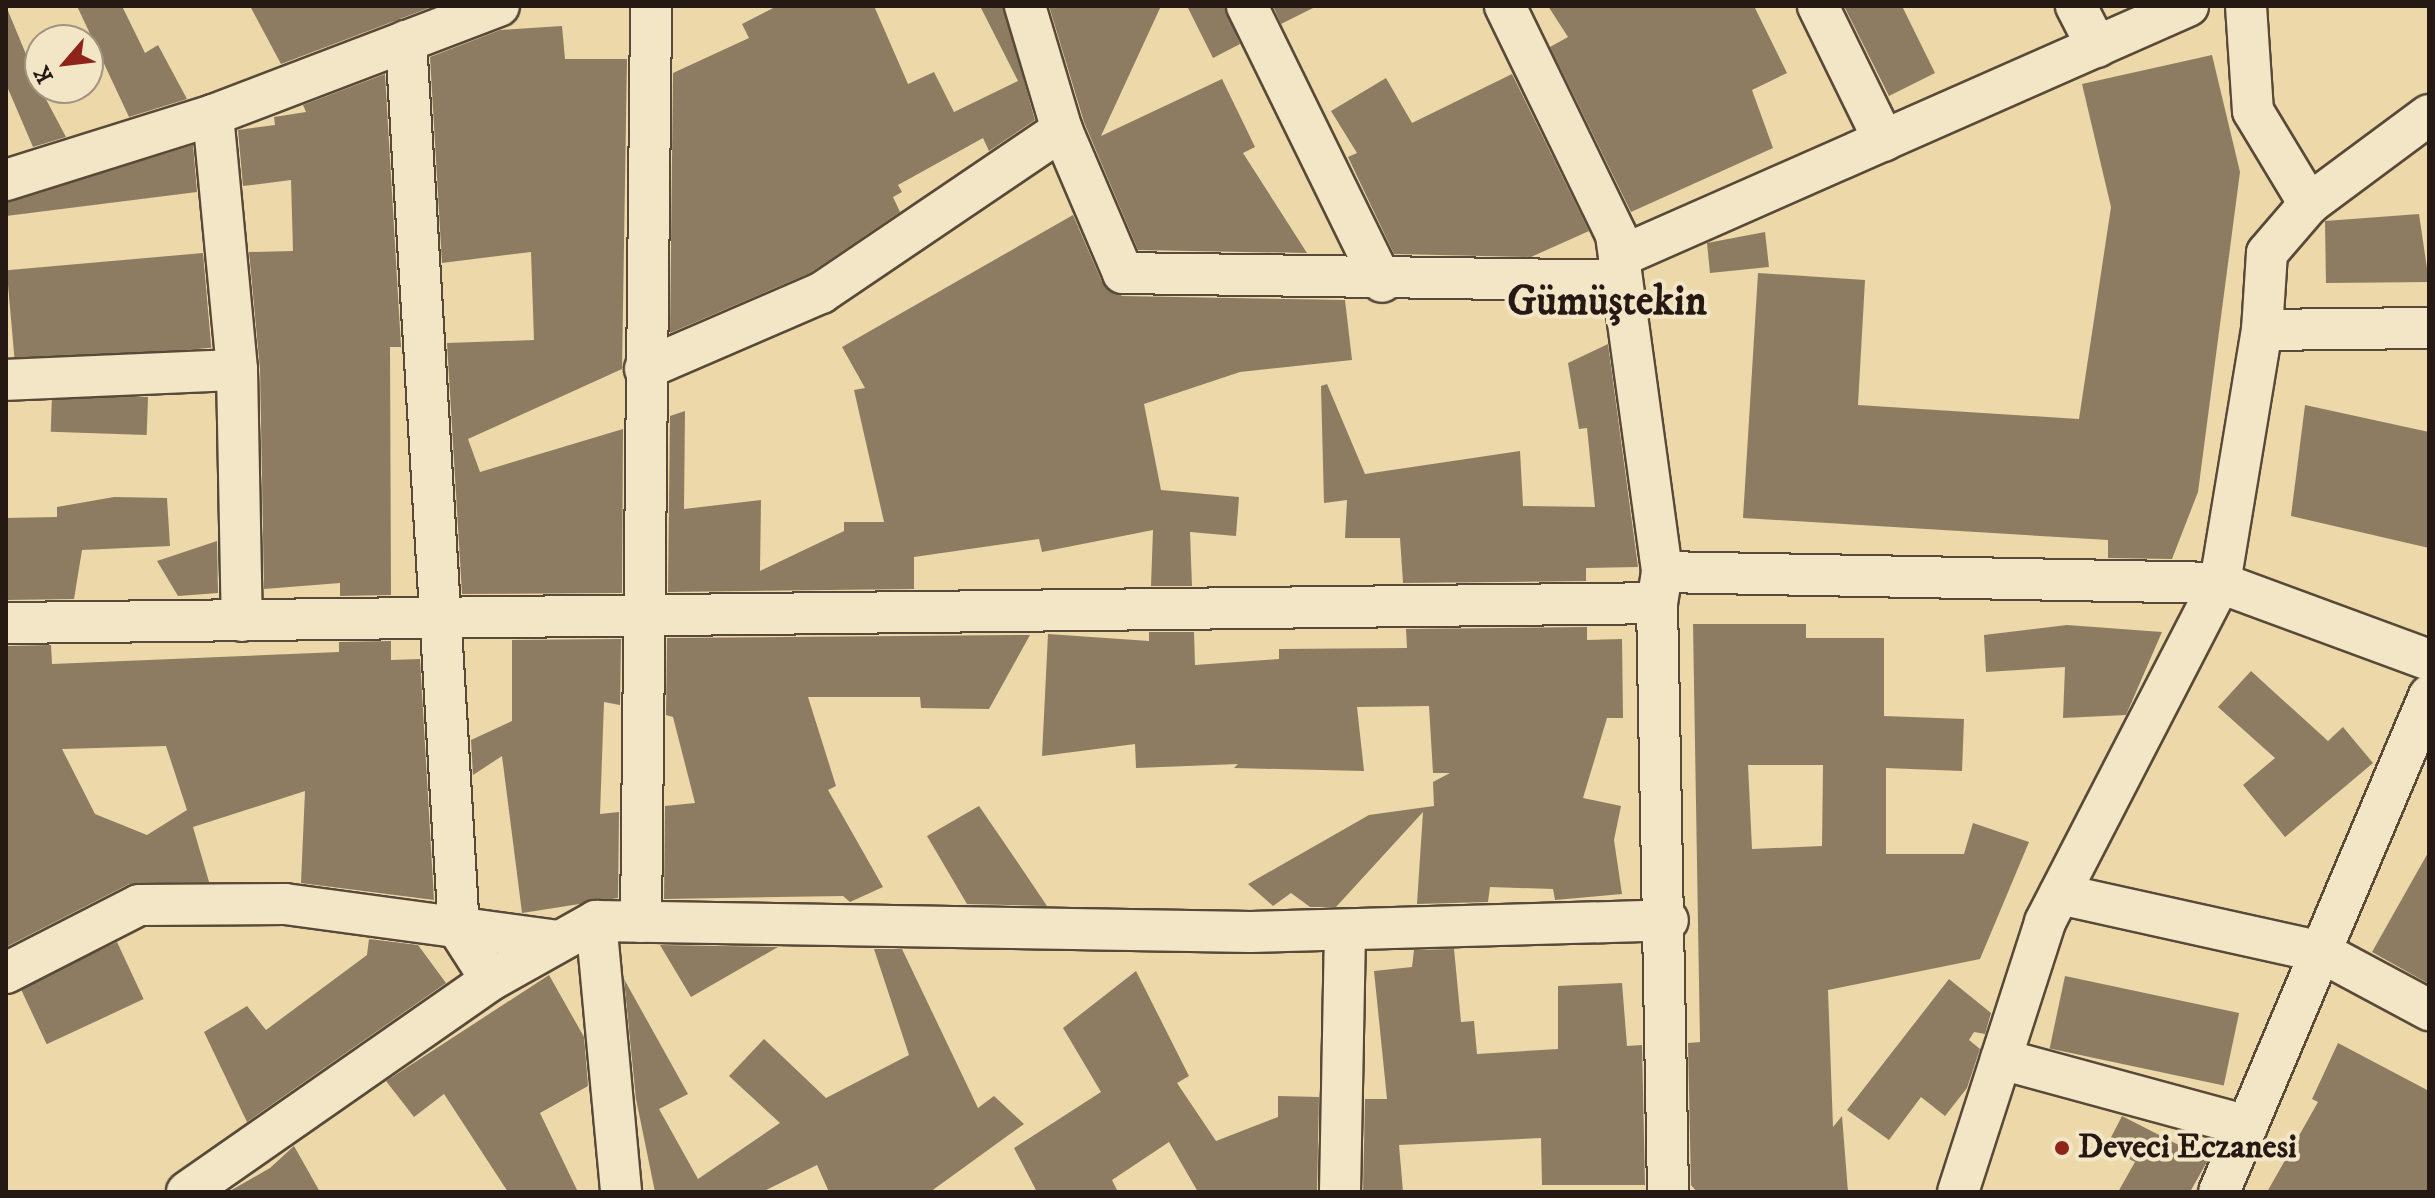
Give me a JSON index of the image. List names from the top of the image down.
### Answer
{
  "districts": ["Gümüştekin"],
  "places": ["Deveci Eczanesi"],
  "north": "bottom left"
}
